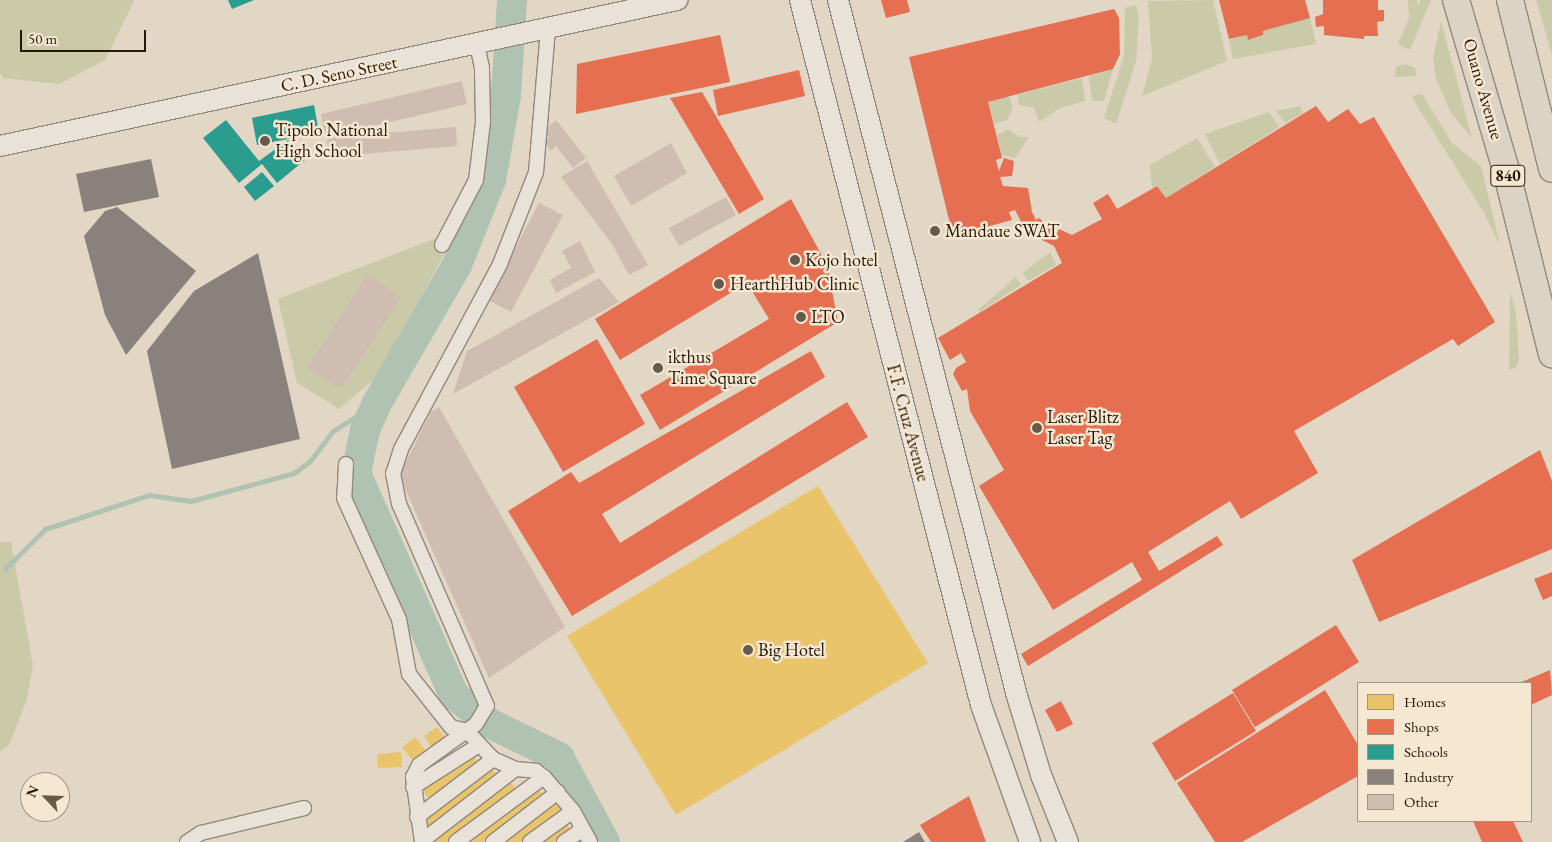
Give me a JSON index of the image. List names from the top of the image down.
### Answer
{
  "streets": {
    "highway": ["Ouano Avenue", "840"],
    "street": ["C. D. Seno Street", "F.F. Cruz Avenue"]
  },
  "places": [
    "Tipolo National High School",
    "Mandaue SWAT",
    "Kojo hotel",
    "HearthHub Clinic",
    "LTO",
    "ikthus Time Square",
    "Laser Blitz Laser Tag",
    "Big Hotel"
  ],
  "legend": [
    "Homes",
    "Shops",
    "Schools",
    "Industry",
    "Other"
  ],
  "scale_bar": "50 m",
  "north": "top left"
}
